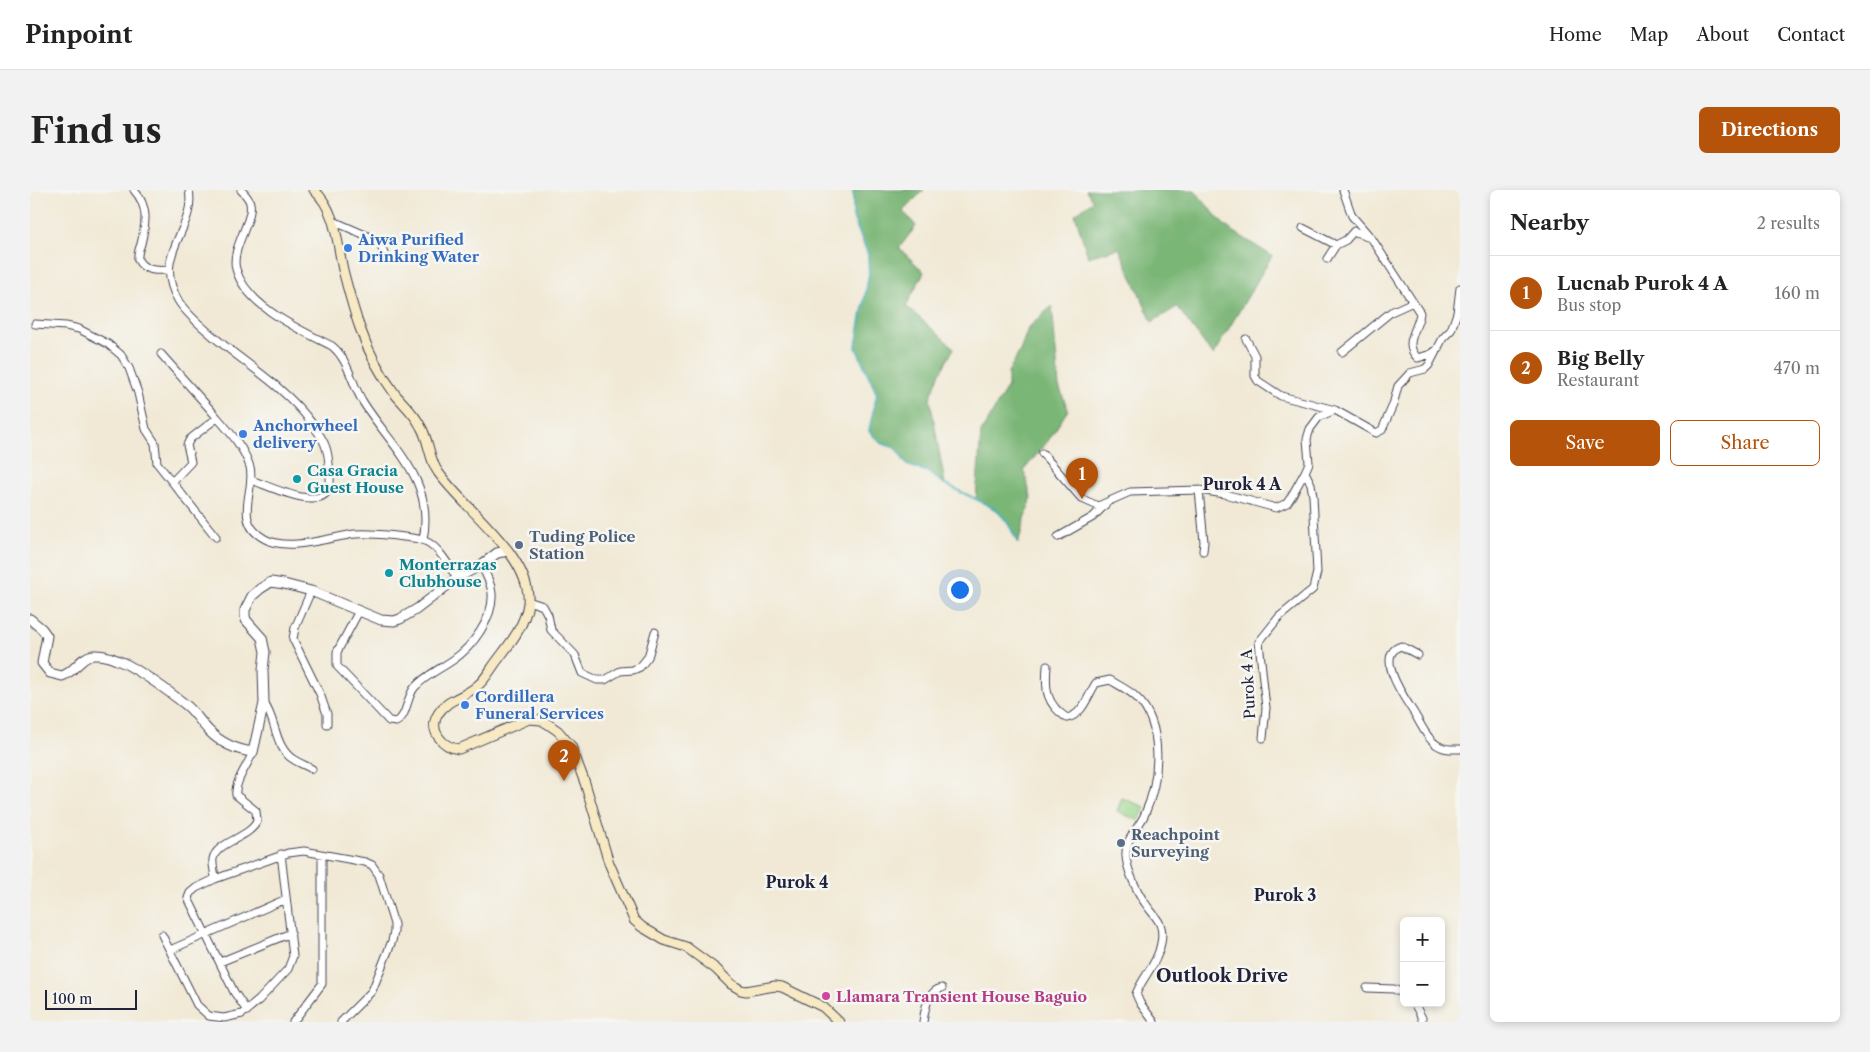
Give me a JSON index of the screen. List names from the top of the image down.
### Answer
{
  "streets": {
    "street": ["Purok 4 A"]
  },
  "districts": [
    "Purok 4 A",
    "Purok 4",
    "Purok 3",
    "Outlook Drive"
  ],
  "places": [
    "Aiwa Purified Drinking Water",
    "Anchorwheel delivery",
    "Casa Gracia Guest House",
    "Tuding Police Station",
    "Monterrazas Clubhouse",
    "Cordillera Funeral Services",
    "Reachpoint Surveying",
    "Llamara Transient House Baguio"
  ],
  "scale_bar": "100 m",
  "page": {
    "header": "Pinpoint",
    "nav": [
      "Home",
      "Map",
      "About",
      "Contact"
    ],
    "buttons": [
      "Directions",
      ["Save", "Share"]
    ],
    "title": "Find us",
    "heading": ["Nearby", "2 results"],
    "list": [
      {
        "mark": "1",
        "name": "Lucnab Purok 4 A",
        "note": "Bus stop",
        "value": "160 m"
      },
      {
        "mark": "2",
        "name": "Big Belly",
        "note": "Restaurant",
        "value": "470 m"
      }
    ],
    "pins": ["1", "2"],
    "map_buttons": ["+", "−"],
    "scale": "100 m"
  }
}
